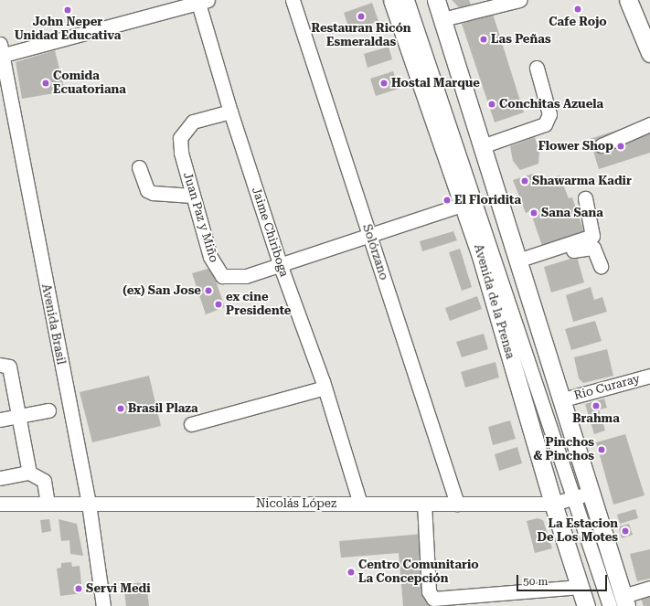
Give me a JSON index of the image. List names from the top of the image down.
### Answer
{
  "streets": {
    "main road": ["Avenida de la Prensa"],
    "street": [
      "Juan Paz y Miño",
      "Jaime Chiriboga",
      "Solórzano",
      "Avenida Brasil",
      "Rio Curaray",
      "Nicolás López"
    ]
  },
  "crossings": [
    ["Juan Paz y Miño", "Jaime Chiriboga"],
    ["Juan Paz y Miño", "Solórzano"],
    ["Juan Paz y Miño", "Avenida de la Prensa"],
    ["Jaime Chiriboga", "Nicolás López"],
    ["Solórzano", "Nicolás López"],
    ["Avenida de la Prensa", "Nicolás López"],
    ["Avenida Brasil", "Nicolás López"]
  ],
  "places": [
    "Cafe Rojo",
    "John Neper Unidad Educativa",
    "Restauran Ricón Esmeraldas",
    "Las Peñas",
    "Comida Ecuatoriana",
    "Hostal Marque",
    "Conchitas Azuela",
    "Flower Shop",
    "Shawarma Kadir",
    "El Floridita",
    "Sana Sana",
    "(ex) San Jose",
    "ex cine Presidente",
    "Brahma",
    "Brasil Plaza",
    "Pinchos & Pinchos",
    "La Estacion De Los Motes",
    "Centro Comunitario La Concepción",
    "Servi Medi"
  ],
  "scale_bar": "50 m"
}
